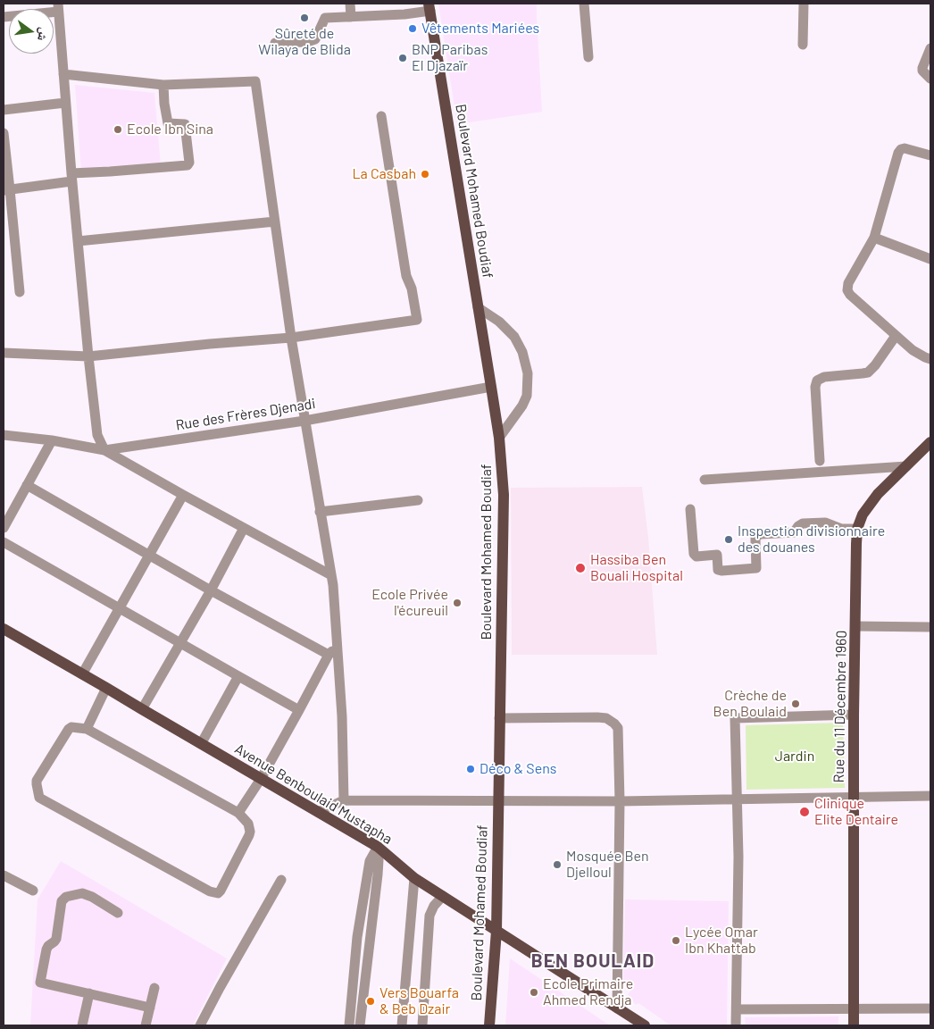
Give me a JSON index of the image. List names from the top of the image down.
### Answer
{
  "streets": {
    "main road": ["Boulevard Mohamed Boudiaf", "Rue du 11 Décembre 1960", "Avenue Benboulaid Mustapha"],
    "street": ["Rue des Frères Djenadi"]
  },
  "crossings": [
    ["Boulevard Mohamed Boudiaf", "Rue des Frères Djenadi"],
    ["Boulevard Mohamed Boudiaf", "Avenue Benboulaid Mustapha"]
  ],
  "districts": ["BEN BOULAID"],
  "parks": ["Jardin"],
  "places": [
    "Sûreté de Wilaya de Blida",
    "Vêtements Mariées",
    "BNP Paribas El Djazaïr",
    "Ecole Ibn Sina",
    "La Casbah",
    "Inspection divisionnaire des douanes",
    "Hassiba Ben Bouali Hospital",
    "Ecole Privée l'écureuil",
    "Crèche de Ben Boulaid",
    "Déco & Sens",
    "Clinique Elite Dentaire",
    "Mosquée Ben Djelloul",
    "Lycée Omar Ibn Khattab",
    "Ecole Primaire Ahmed Rendja",
    "Vers Bouarfa & Beb Dzair"
  ],
  "north": "right"
}
